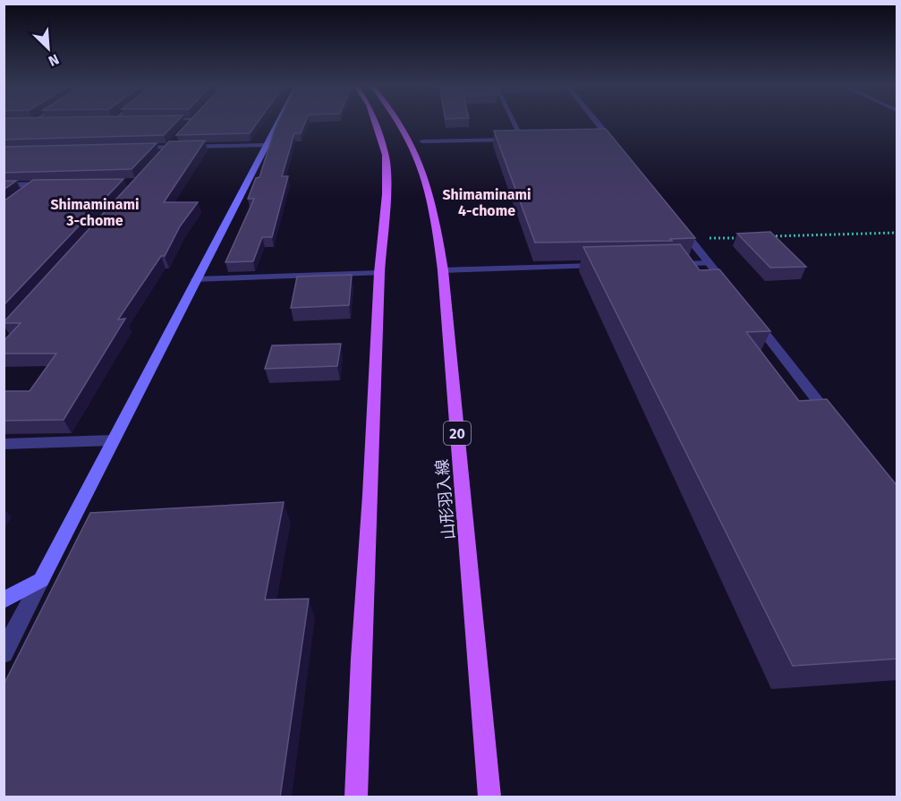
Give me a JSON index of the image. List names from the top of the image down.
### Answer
{
  "streets": {
    "main road": ["20", "山形羽入線"]
  },
  "districts": ["Shimaminami 4-chome", "Shimaminami 3-chome"],
  "north": "bottom right"
}
